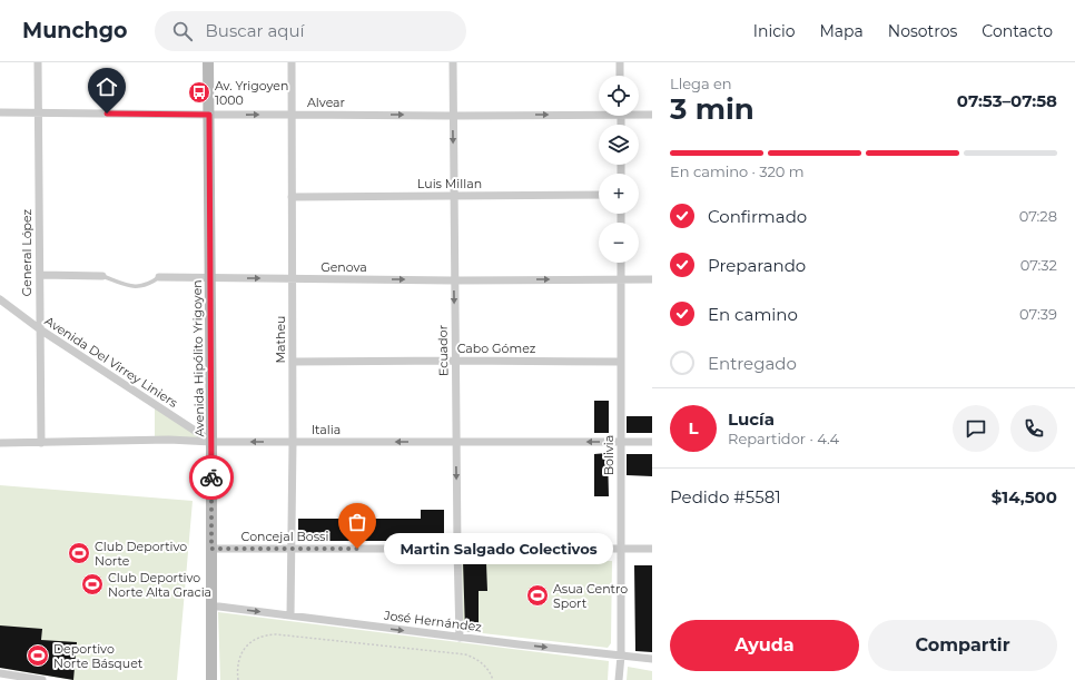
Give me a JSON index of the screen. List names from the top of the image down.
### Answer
{
  "streets": {
    "main road": ["Avenida Hipólito Yrigoyen"],
    "street": [
      "Alvear",
      "Luis Millan",
      "General López",
      "Genova",
      "Matheu",
      "Cabo Gómez",
      "Ecuador",
      "Avenida Del Virrey Liniers",
      "Italia",
      "Bolivia",
      "Concejal Bossi",
      "José Hernández"
    ]
  },
  "crossings": [
    ["Alvear", "General López"],
    ["Alvear", "Matheu"],
    ["Alvear", "Ecuador"],
    ["Alvear", "Avenida Hipólito Yrigoyen"],
    ["Luis Millan", "Matheu"],
    ["Luis Millan", "Ecuador"],
    ["General López", "Genova"],
    ["General López", "Avenida Del Virrey Liniers"],
    ["General López", "Italia"],
    ["Genova", "Matheu"],
    ["Genova", "Ecuador"],
    ["Genova", "Avenida Hipólito Yrigoyen"],
    ["Genova", "Bolivia"],
    ["Matheu", "Cabo Gómez"],
    ["Matheu", "Italia"],
    ["Matheu", "Concejal Bossi"],
    ["Matheu", "José Hernández"],
    ["Cabo Gómez", "Ecuador"],
    ["Cabo Gómez", "Bolivia"],
    ["Ecuador", "Italia"],
    ["Ecuador", "Concejal Bossi"],
    ["Ecuador", "José Hernández"],
    ["Avenida Hipólito Yrigoyen", "Avenida Del Virrey Liniers"],
    ["Avenida Hipólito Yrigoyen", "Italia"],
    ["Avenida Hipólito Yrigoyen", "Concejal Bossi"],
    ["Avenida Hipólito Yrigoyen", "José Hernández"],
    ["Avenida Del Virrey Liniers", "Italia"],
    ["Italia", "Bolivia"],
    ["Bolivia", "Concejal Bossi"],
    ["Bolivia", "José Hernández"]
  ],
  "one_way": [
    "Alvear",
    "Genova",
    "Ecuador",
    "Italia",
    "José Hernández"
  ],
  "places": {
    "bus stop": ["Av. Yrigoyen 1000"],
    "other": ["Martin Salgado Colectivos"],
    "sports": [
      "Club Deportivo Norte",
      "Club Deportivo Norte Alta Gracia",
      "Asua Centro Sport",
      "Deportivo Norte Básquet"
    ]
  },
  "page": {
    "header": "Munchgo",
    "search": "Buscar aquí",
    "nav": [
      "Inicio",
      "Mapa",
      "Nosotros",
      "Contacto"
    ],
    "heading": ["3 min", "Llega en", "07:53–07:58"],
    "panel": [
      "Lucía",
      "Repartidor · 4.4",
      "Pedido #5581",
      "$14,500"
    ],
    "map_buttons": ["+", "−"],
    "bar": "En camino · 320 m",
    "list": [
      ["Confirmado", "07:28"],
      ["Preparando", "07:32"],
      ["En camino", "07:39"],
      "Entregado"
    ],
    "round": "L",
    "bubble": "Martin Salgado Colectivos",
    "buttons": ["Ayuda", "Compartir"]
  }
}
